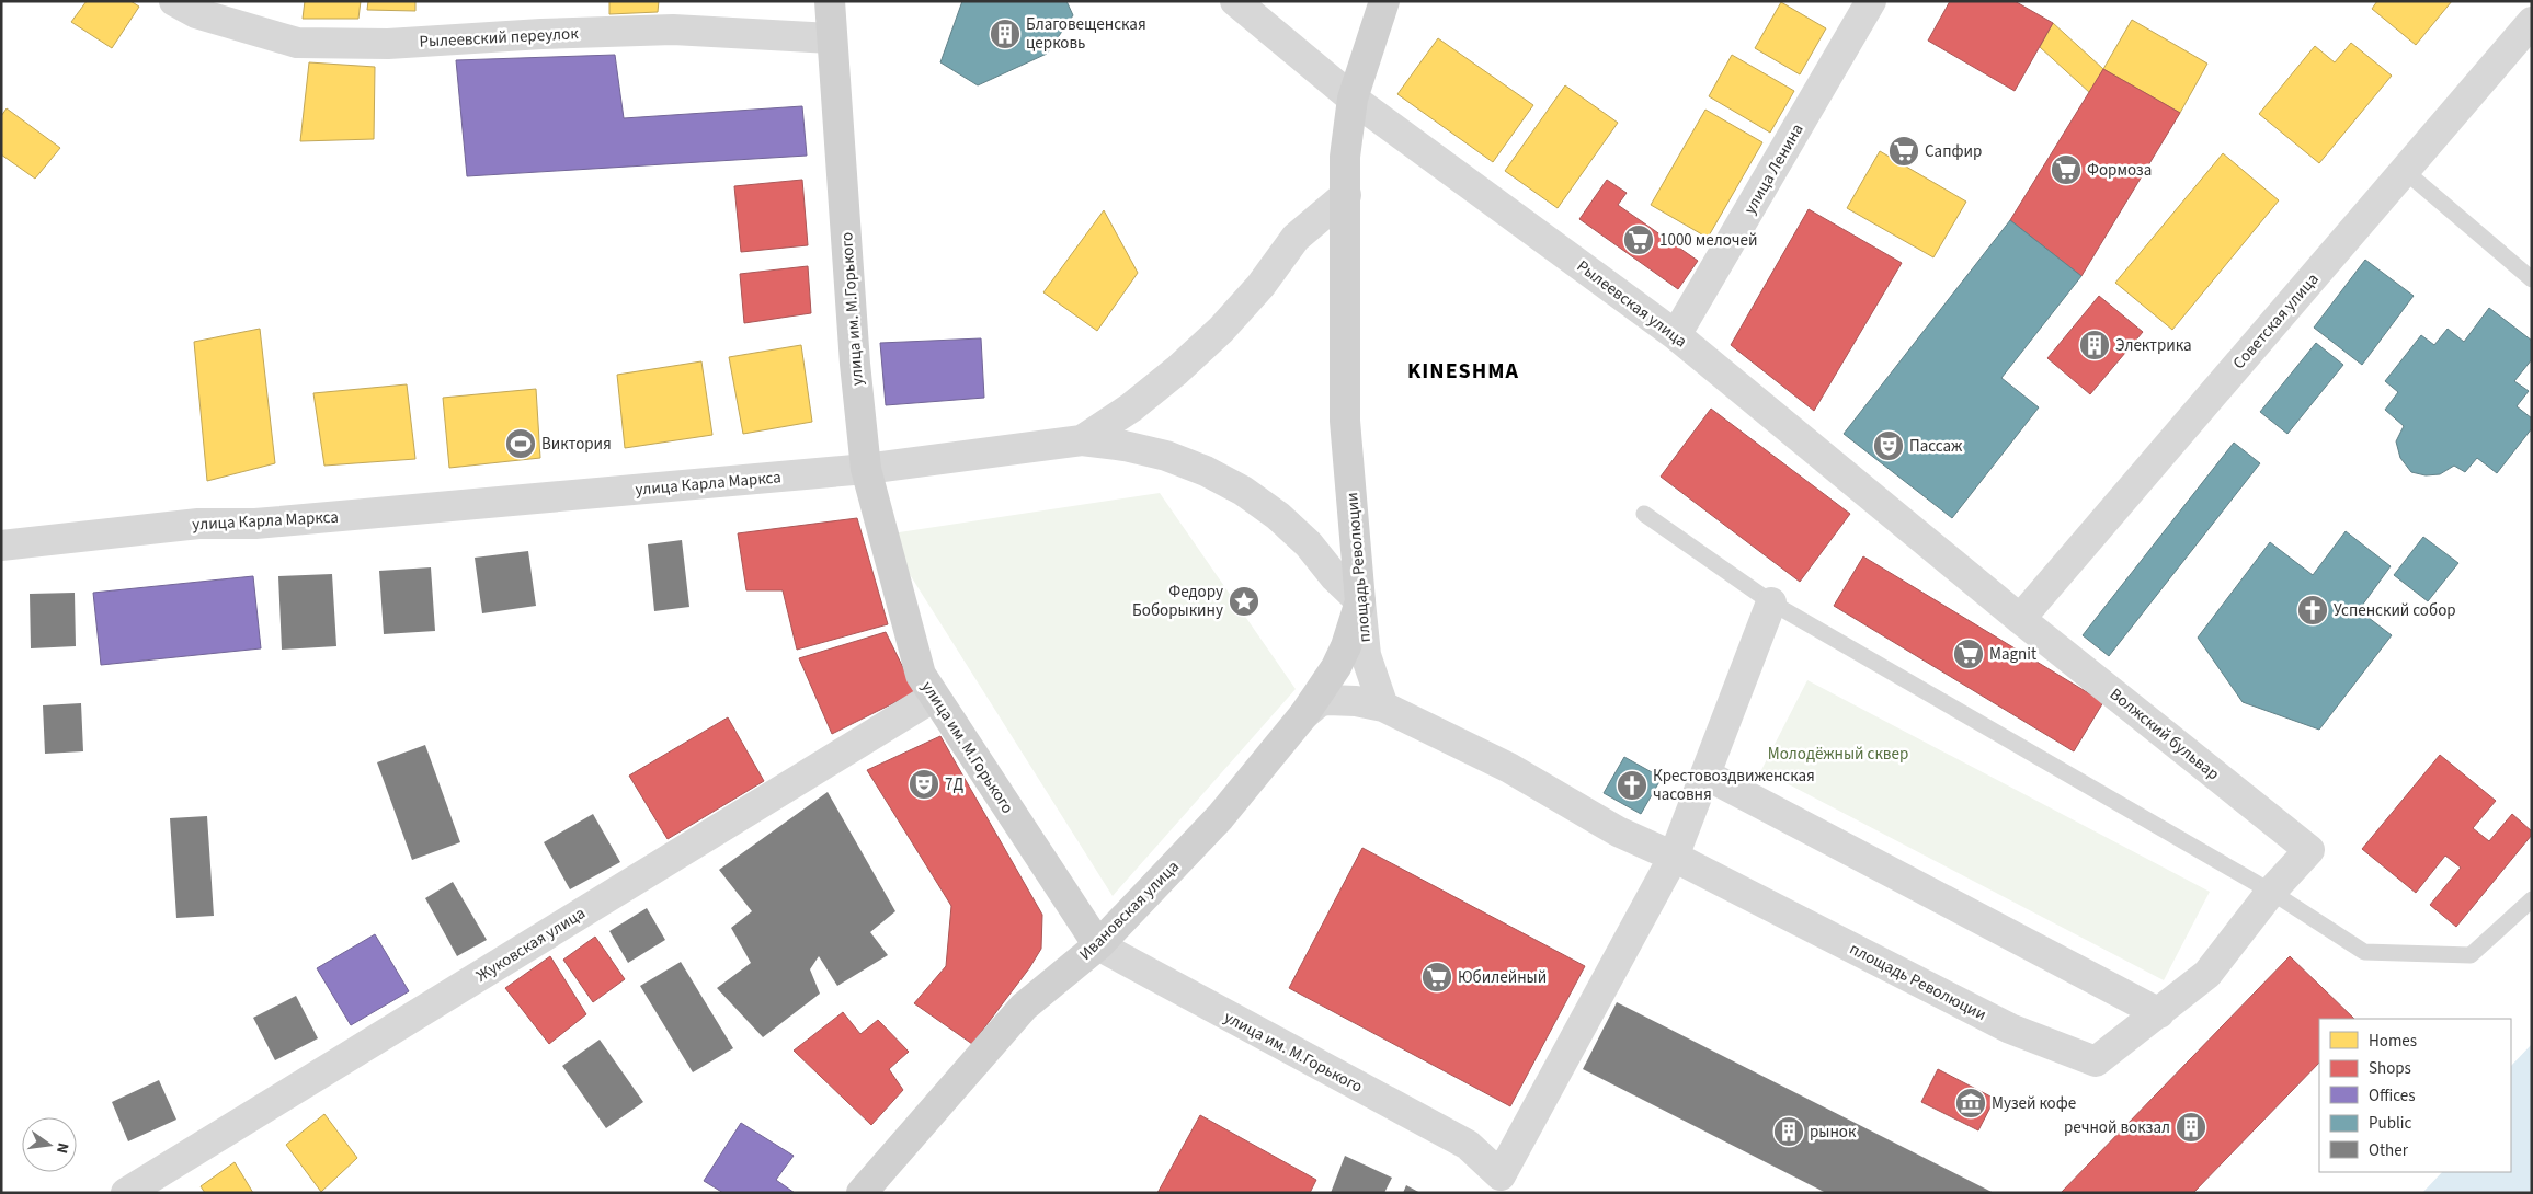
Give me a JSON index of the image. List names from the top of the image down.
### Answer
{
  "streets": {
    "main road": ["улица им. М.Горького", "площадь Революции", "Ивановская улица"],
    "street": [
      "Рылеевский переулок",
      "улица Ленина",
      "Рылеевская улица",
      "Советская улица",
      "улица Карла Маркса",
      "Волжский бульвар",
      "Жуковская улица"
    ]
  },
  "crossings": [
    ["Рылеевский переулок", "улица им. М.Горького"],
    ["улица Ленина", "Рылеевская улица"],
    ["Рылеевская улица", "Советская улица"],
    ["Рылеевская улица", "площадь Революции"],
    ["Рылеевская улица", "Волжский бульвар"],
    ["улица им. М.Горького", "улица Карла Маркса"],
    ["улица им. М.Горького", "Ивановская улица"],
    ["улица им. М.Горького", "Жуковская улица"],
    ["Советская улица", "Волжский бульвар"],
    ["улица Карла Маркса", "площадь Революции"],
    ["улица Карла Маркса", "Ивановская улица"],
    ["площадь Революции", "Волжский бульвар"],
    ["площадь Революции", "Ивановская улица"]
  ],
  "districts": ["KINESHMA"],
  "parks": ["Молодёжный сквер"],
  "places": {
    "building": [
      "Благовещенская церковь",
      "Электрика",
      "речной вокзал",
      "рынок"
    ],
    "supermarket": [
      "Сапфир",
      "Формоза",
      "1000 мелочей",
      "Magnit",
      "Юбилейный"
    ],
    "sports": ["Виктория"],
    "theatre": ["Пассаж", "7Д"],
    "place": ["Федору Боборыкину"],
    "church": ["Успенский собор", "Крестовоздвиженская часовня"],
    "museum": ["Музей кофе"]
  },
  "legend": [
    "Homes",
    "Shops",
    "Offices",
    "Public",
    "Other"
  ],
  "north": "right"
}
